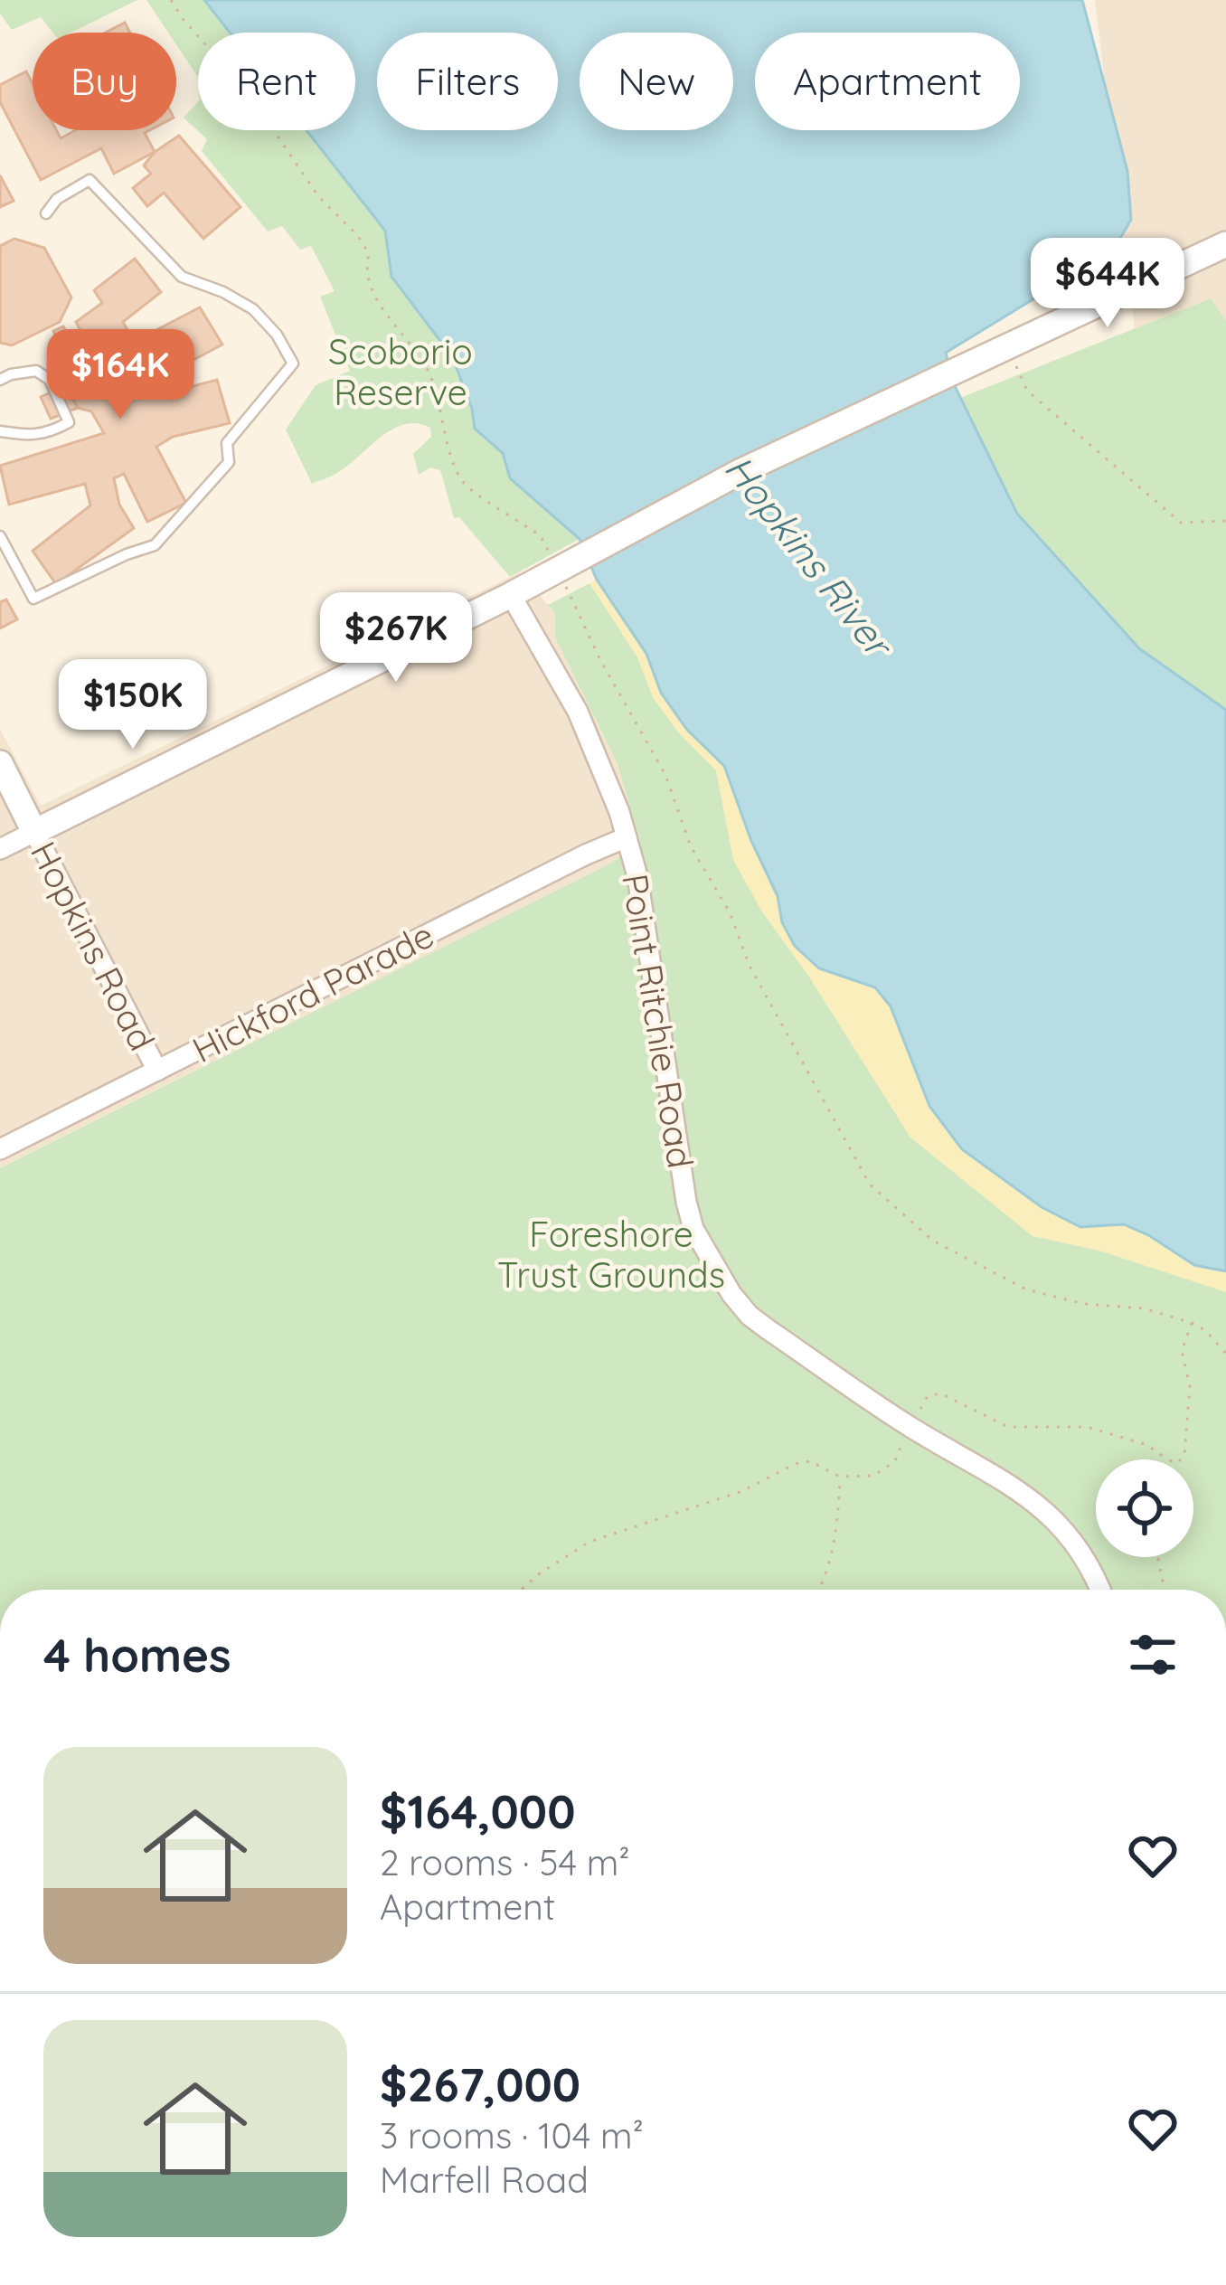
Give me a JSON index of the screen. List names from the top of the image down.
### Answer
{
  "streets": {
    "street": ["Hopkins Road", "Hickford Parade", "Point Ritchie Road"]
  },
  "crossings": [
    ["Hopkins Road", "Hickford Parade"],
    ["Hickford Parade", "Point Ritchie Road"]
  ],
  "water": ["Hopkins River"],
  "parks": ["Scoborio Reserve", "Foreshore Trust Grounds"],
  "page": {
    "chip": [
      "Buy",
      "Rent",
      "Filters",
      "New",
      "Apartment"
    ],
    "price": [
      "$644K",
      "$164K",
      "$267K",
      "$150K"
    ],
    "heading": "4 homes",
    "list": [
      {
        "name": "$164,000",
        "note": "2 rooms · 54 m² · Apartment"
      },
      {
        "name": "$267,000",
        "note": "3 rooms · 104 m² · Marfell Road"
      }
    ]
  }
}
